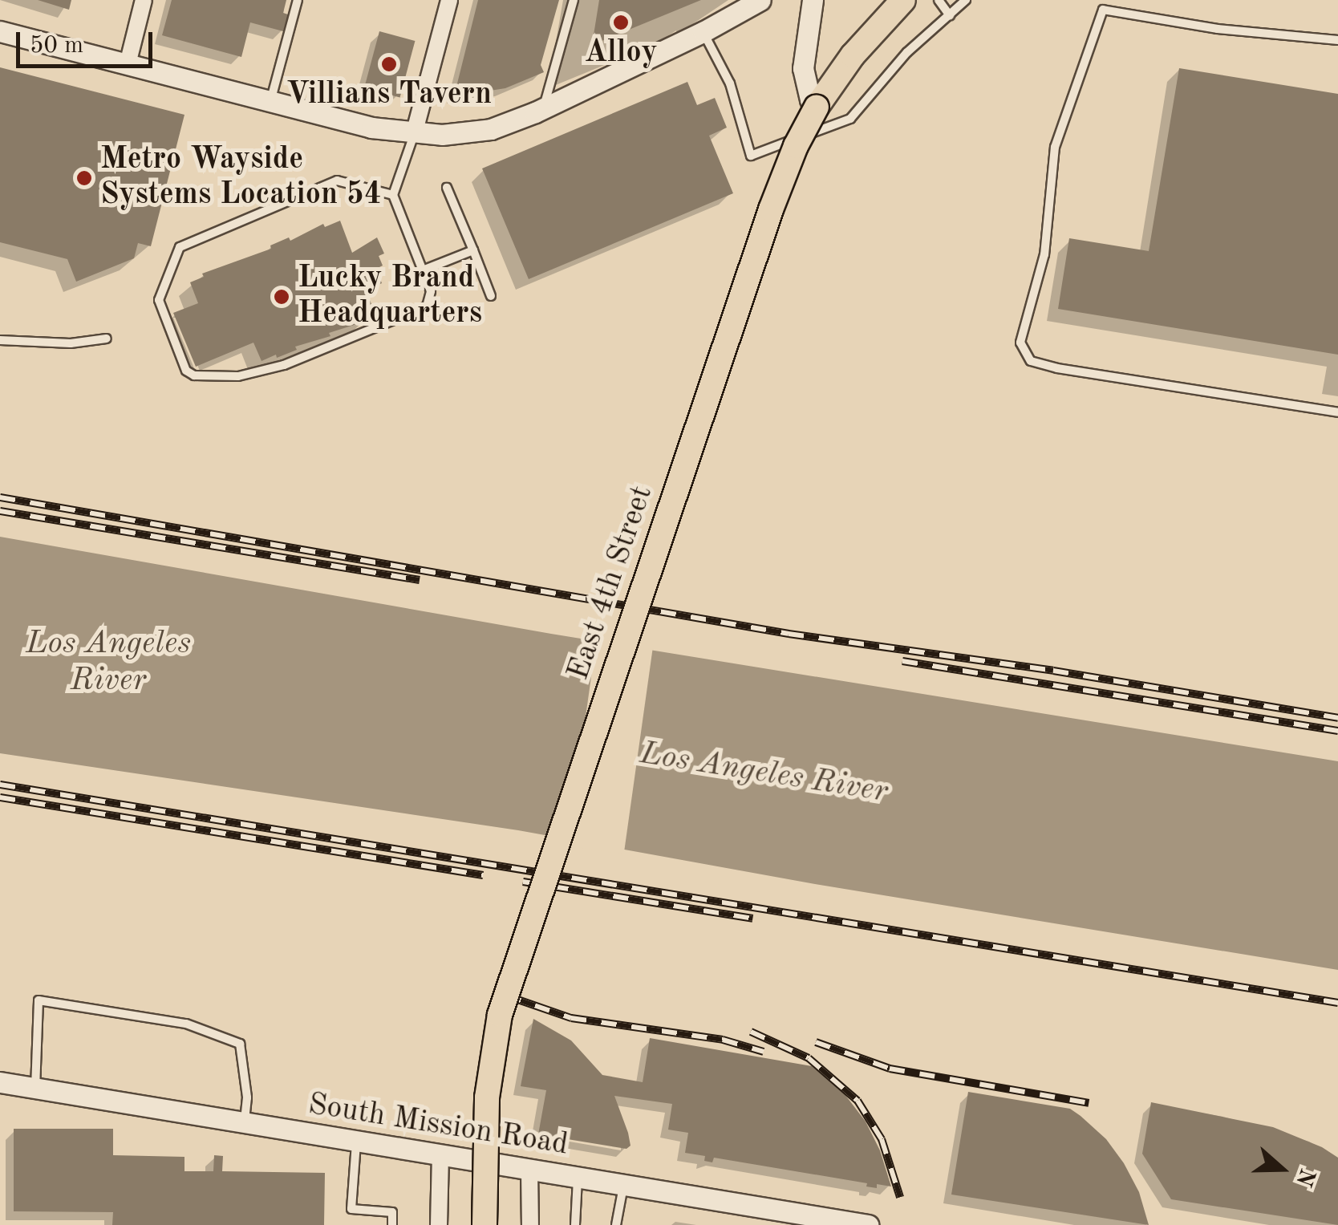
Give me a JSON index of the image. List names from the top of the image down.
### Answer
{
  "streets": {
    "main road": ["East 4th Street"],
    "street": ["South Mission Road"]
  },
  "water": ["Los Angeles River"],
  "places": [
    "Alloy",
    "Villians Tavern",
    "Metro Wayside Systems Location 54",
    "Lucky Brand Headquarters"
  ],
  "scale_bar": "50 m",
  "north": "right"
}
